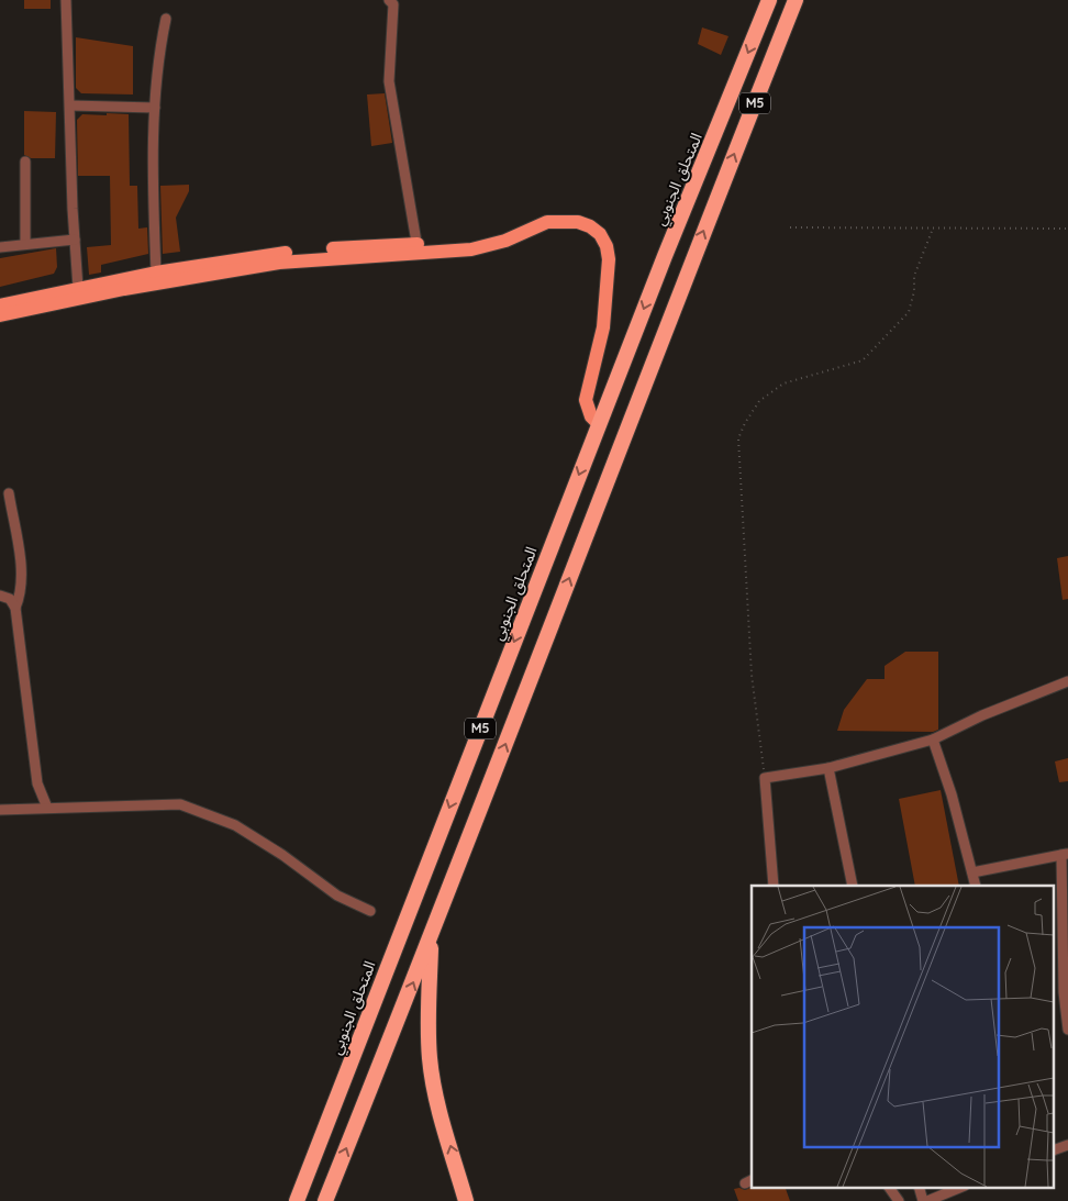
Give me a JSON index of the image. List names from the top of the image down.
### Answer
{
  "streets": {
    "highway": ["M5", "المتحلق الجنوبي"]
  }
}
